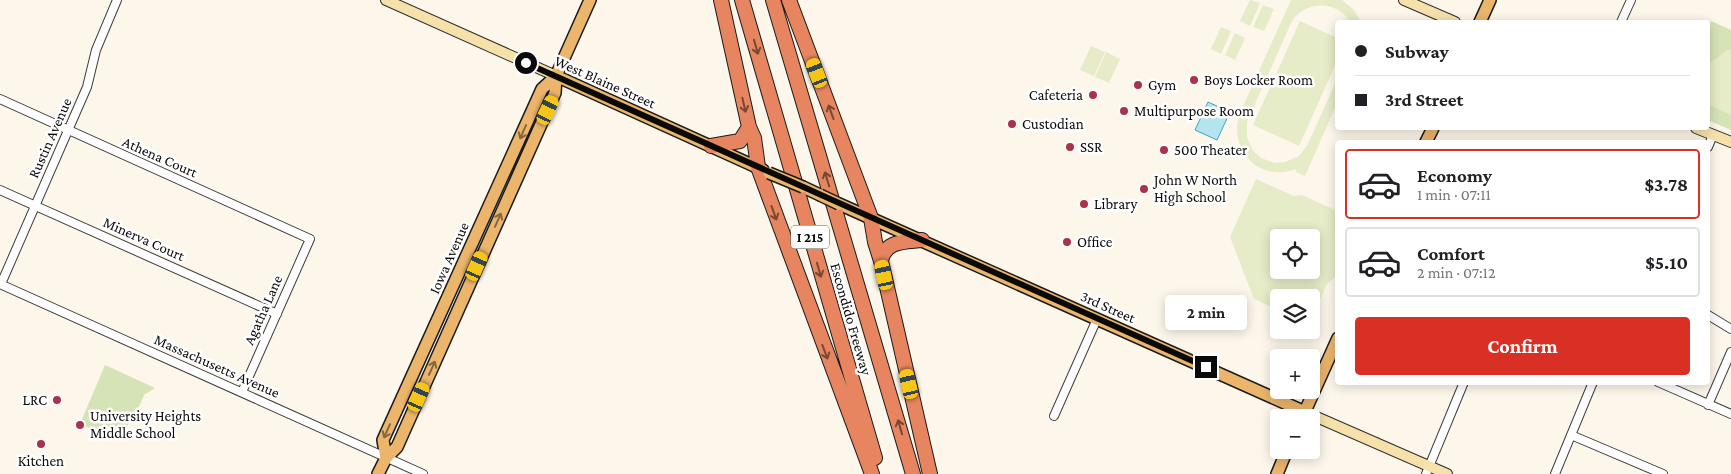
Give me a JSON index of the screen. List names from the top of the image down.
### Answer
{
  "streets": {
    "highway": ["I 215", "Escondido Freeway"],
    "main road": ["West Blaine Street", "Iowa Avenue", "3rd Street"],
    "street": [
      "Rustin Avenue",
      "Athena Court",
      "Minerva Court",
      "Agatha Lane",
      "Massachusetts Avenue"
    ]
  },
  "crossings": [
    ["West Blaine Street", "Iowa Avenue"],
    ["West Blaine Street", "3rd Street"],
    ["Rustin Avenue", "Athena Court"],
    ["Rustin Avenue", "Minerva Court"],
    ["Rustin Avenue", "Massachusetts Avenue"],
    ["Athena Court", "Agatha Lane"],
    ["Minerva Court", "Agatha Lane"],
    ["Iowa Avenue", "Massachusetts Avenue"],
    ["Agatha Lane", "Massachusetts Avenue"]
  ],
  "places": [
    "Boys Locker Room",
    "Gym",
    "Cafeteria",
    "Multipurpose Room",
    "Custodian",
    "SSR",
    "500 Theater",
    "John W North High School",
    "Library",
    "Office",
    "LRC",
    "University Heights Middle School",
    "Kitchen"
  ],
  "page": {
    "banner": ["Subway", "3rd Street"],
    "list": [
      {
        "name": "Economy",
        "note": "1 min · 07:11",
        "value": "$3.78"
      },
      {
        "name": "Comfort",
        "note": "2 min · 07:12",
        "value": "$5.10"
      }
    ],
    "map_buttons": ["+", "−"],
    "bubble": "2 min",
    "buttons": "Confirm"
  }
}
